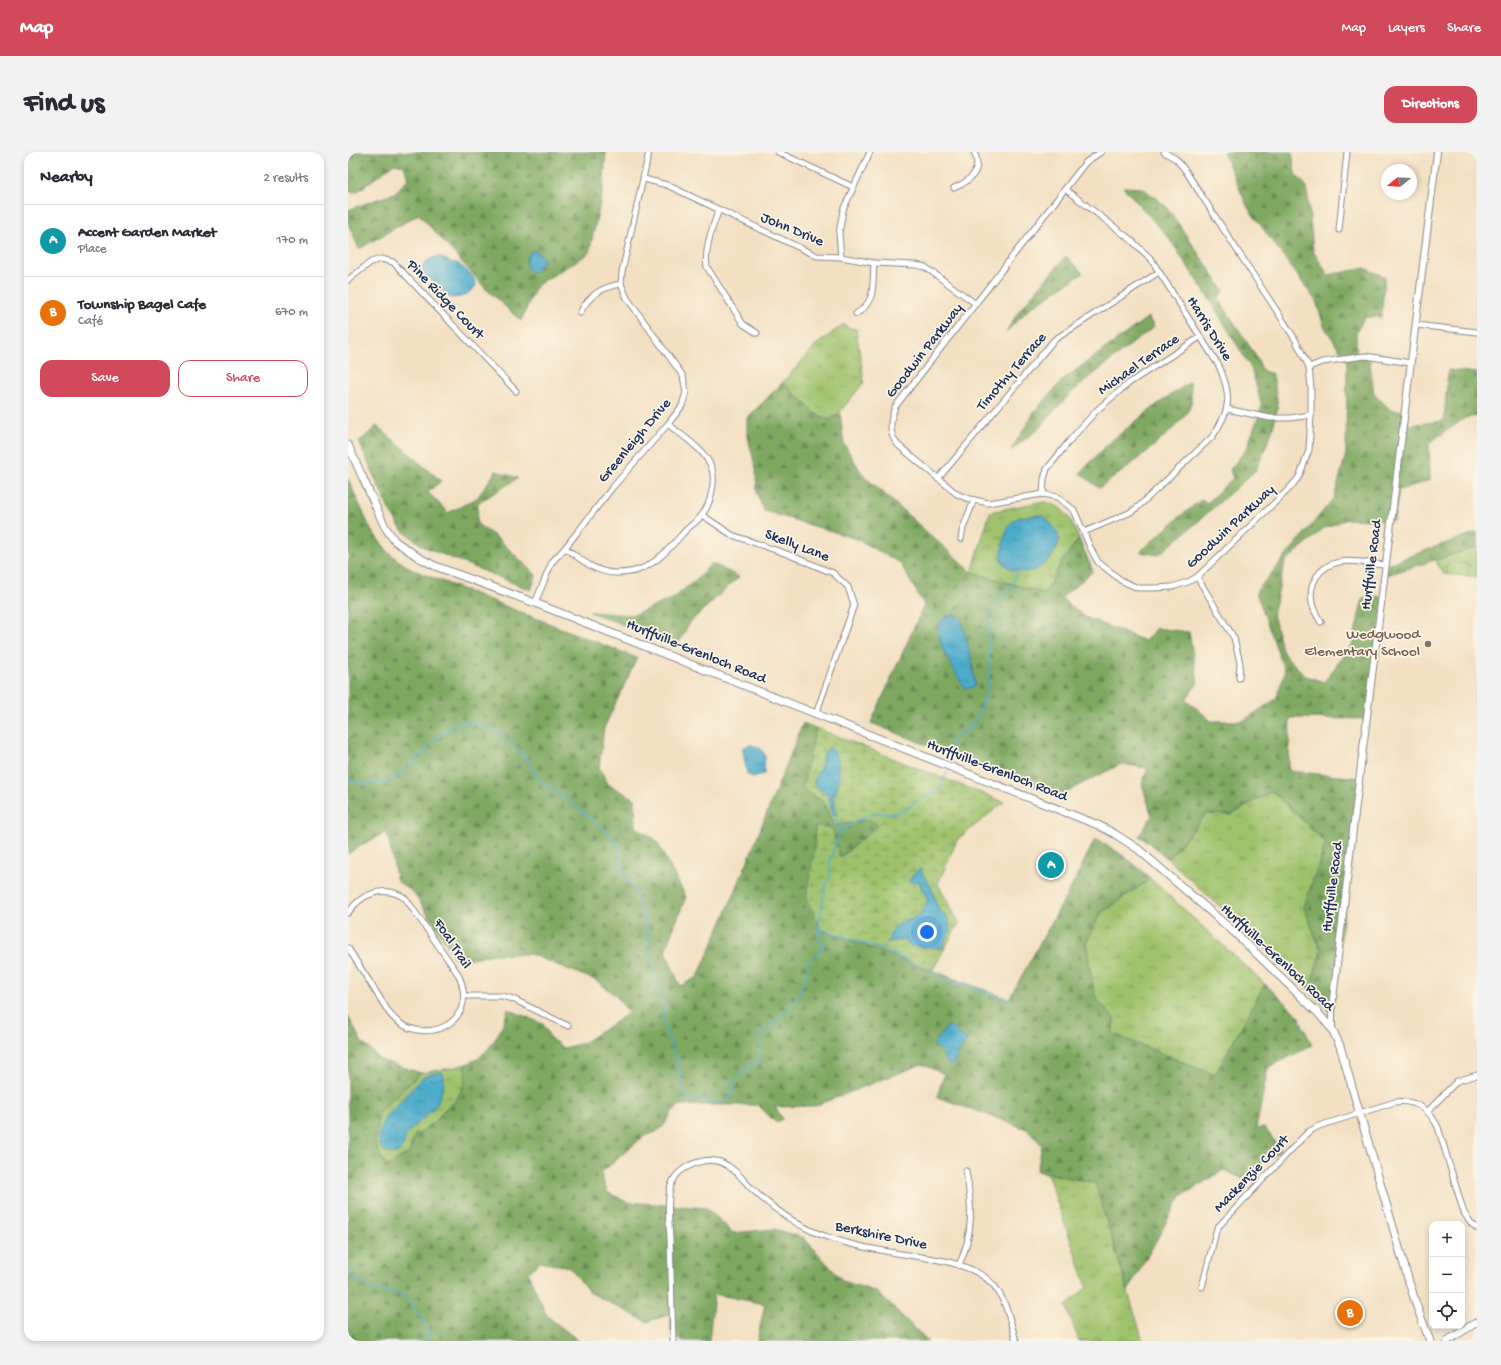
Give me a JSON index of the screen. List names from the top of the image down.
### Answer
{
  "streets": {
    "main road": ["Hurffville-Grenloch Road"],
    "street": [
      "John Drive",
      "Pine Ridge Court",
      "Harris Drive",
      "Goodwin Parkway",
      "Michael Terrace",
      "Timothy Terrace",
      "Greenleigh Drive",
      "Skelly Lane",
      "Hurffville Road",
      "Foal Trail",
      "Mackenzie Court",
      "Berkshire Drive"
    ]
  },
  "crossings": [
    ["John Drive", "Goodwin Parkway"],
    ["John Drive", "Greenleigh Drive"],
    ["Harris Drive", "Goodwin Parkway"],
    ["Harris Drive", "Michael Terrace"],
    ["Harris Drive", "Timothy Terrace"],
    ["Goodwin Parkway", "Michael Terrace"],
    ["Goodwin Parkway", "Timothy Terrace"],
    ["Greenleigh Drive", "Hurffville-Grenloch Road"],
    ["Skelly Lane", "Hurffville-Grenloch Road"],
    ["Hurffville Road", "Hurffville-Grenloch Road"],
    ["Hurffville-Grenloch Road", "Mackenzie Court"]
  ],
  "places": ["Wedgwood Elementary School"],
  "north": "left",
  "page": {
    "header": "Map",
    "nav": ["Map", "Layers", "Share"],
    "buttons": [
      "Directions",
      ["Save", "Share"]
    ],
    "title": "Find us",
    "heading": ["Nearby", "2 results"],
    "list": [
      {
        "mark": "A",
        "name": "Accent Garden Market",
        "note": "Place",
        "value": "170 m"
      },
      {
        "mark": "B",
        "name": "Township Bagel Cafe",
        "note": "Café",
        "value": "670 m"
      }
    ],
    "pins": ["A", "B"],
    "map_buttons": ["+", "−"]
  }
}
